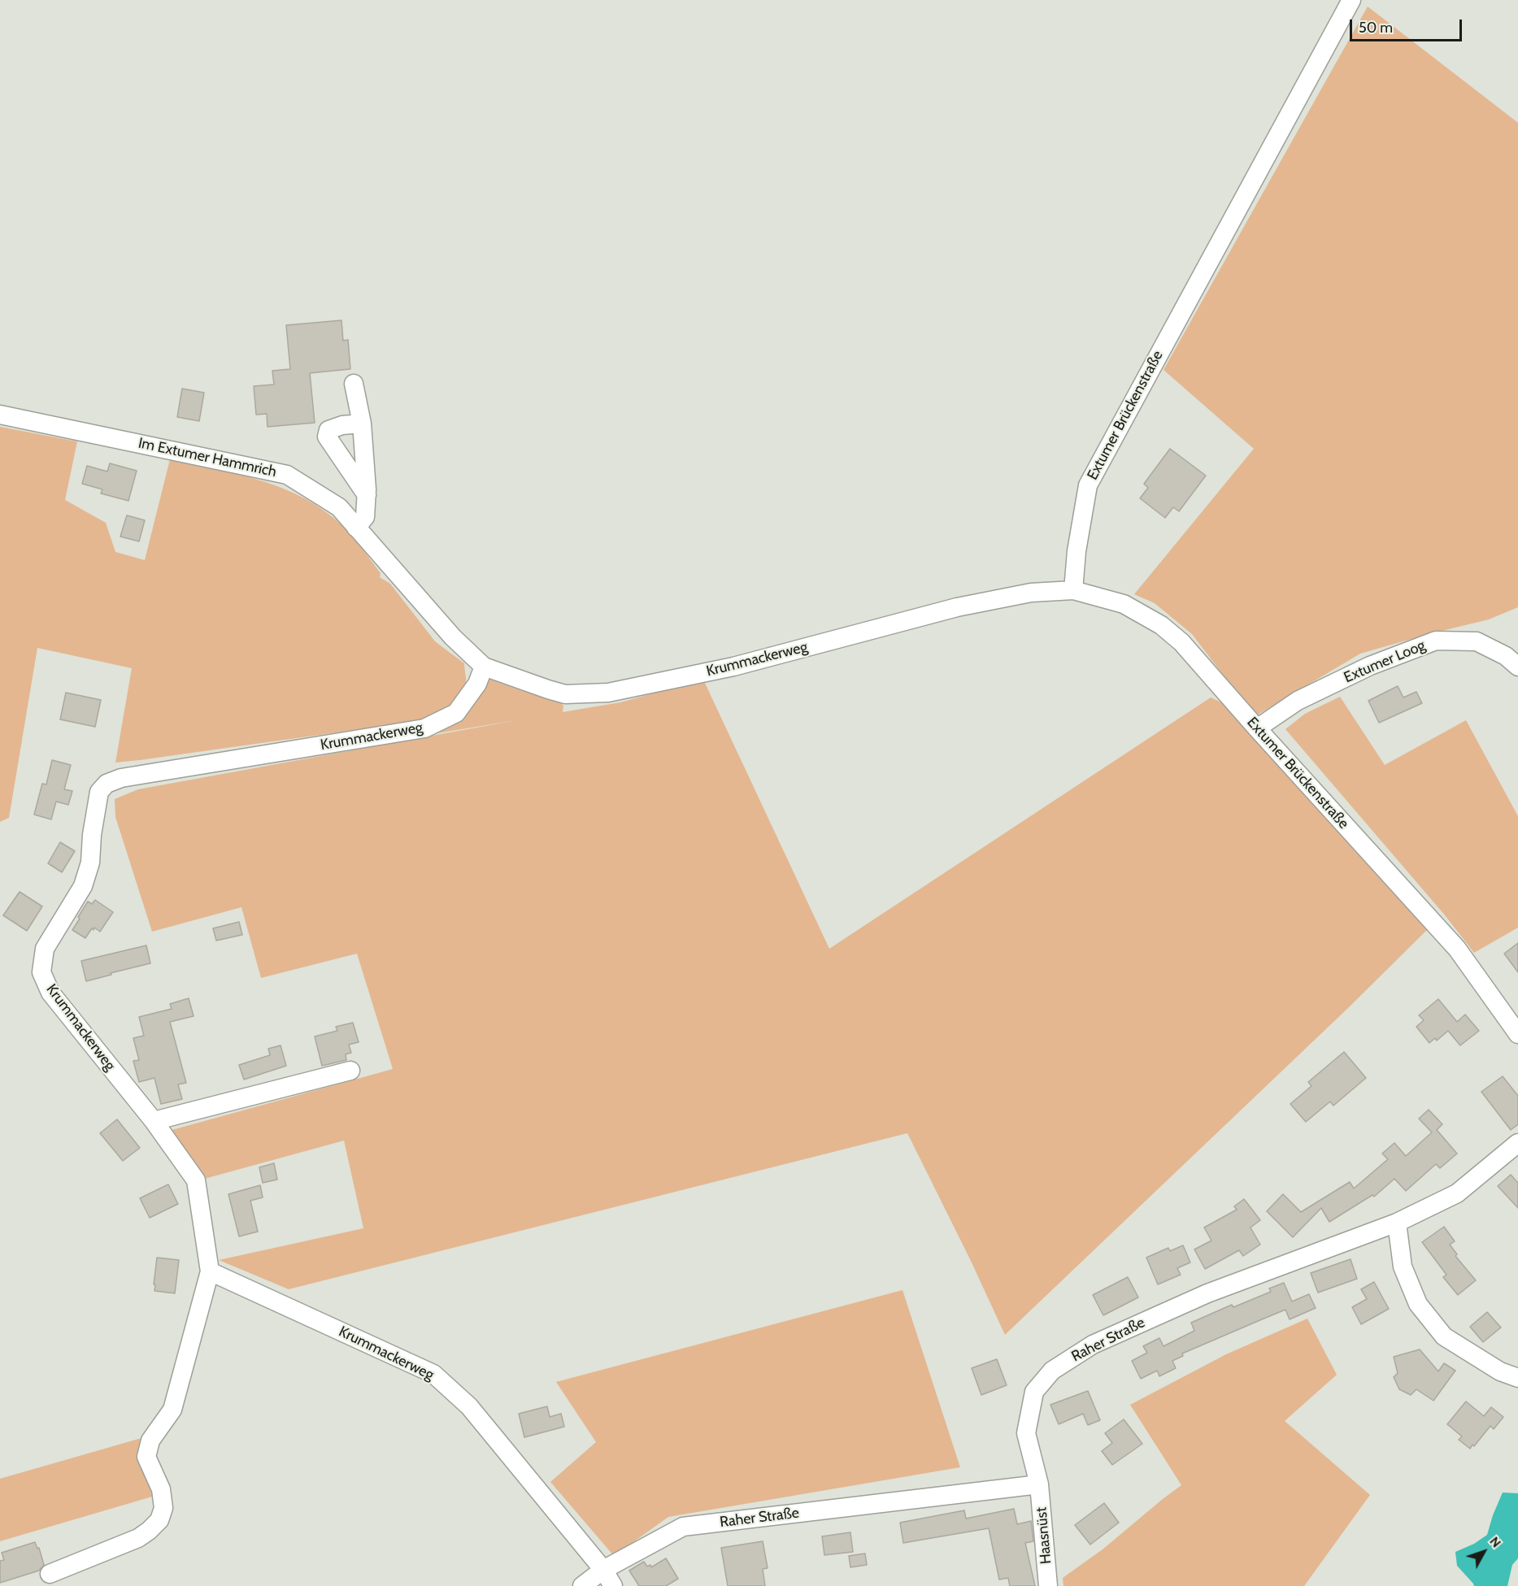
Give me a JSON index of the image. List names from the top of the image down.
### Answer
{
  "streets": {
    "street": [
      "Extumer Brückenstraße",
      "Im Extumer Hammrich",
      "Krummackerweg",
      "Extumer Loog",
      "Raher Straße",
      "Haasnüst"
    ]
  },
  "crossings": [
    ["Extumer Brückenstraße", "Krummackerweg"],
    ["Extumer Brückenstraße", "Extumer Loog"],
    ["Im Extumer Hammrich", "Krummackerweg"],
    ["Krummackerweg", "Raher Straße"],
    ["Raher Straße", "Haasnüst"]
  ],
  "scale_bar": "50 m",
  "north": "top right"
}
